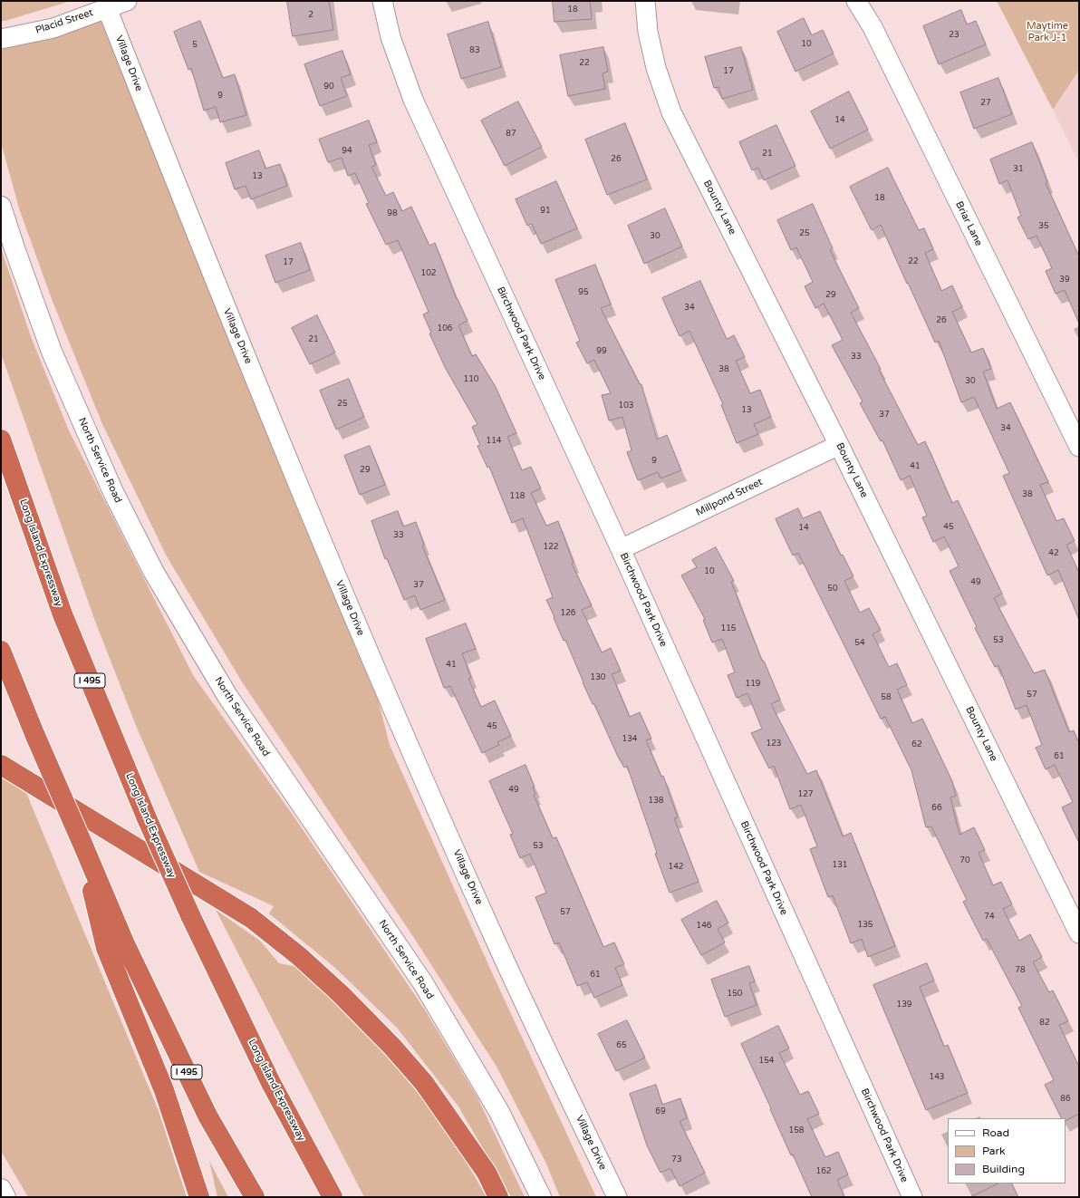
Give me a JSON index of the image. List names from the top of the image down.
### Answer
{
  "streets": {
    "highway": ["Long Island Expressway", "I 495"],
    "main road": ["North Service Road"],
    "street": [
      "Placid Street",
      "Village Drive",
      "Bounty Lane",
      "Briar Lane",
      "Birchwood Park Drive",
      "Millpond Street"
    ]
  },
  "crossings": [
    ["Placid Street", "Village Drive"],
    ["Bounty Lane", "Millpond Street"],
    ["Birchwood Park Drive", "Millpond Street"]
  ],
  "parks": ["Maytime Park J-1"],
  "house_numbers": [
    "18",
    "2",
    "23",
    "10",
    "5",
    "83",
    "22",
    "17",
    "90",
    "9",
    "27",
    "14",
    "87",
    "94",
    "21",
    "26",
    "31",
    "13",
    "18",
    "91",
    "98",
    "35",
    "25",
    "30",
    "22",
    "17",
    "102",
    "39",
    "95",
    "29",
    "34",
    "26",
    "106",
    "21",
    "99",
    "33",
    "38",
    "110",
    "30",
    "25",
    "103",
    "13",
    "37",
    "34",
    "114",
    "9",
    "41",
    "29",
    "38",
    "118",
    "45",
    "14",
    "33",
    "122",
    "42",
    "10",
    "49",
    "37",
    "50",
    "126",
    "115",
    "53",
    "54",
    "41",
    "130",
    "119",
    "57",
    "58",
    "45",
    "134",
    "123",
    "62",
    "61",
    "49",
    "127",
    "138",
    "66",
    "53",
    "70",
    "131",
    "142",
    "57",
    "74",
    "135",
    "146",
    "78",
    "61",
    "150",
    "139",
    "82",
    "65",
    "154",
    "143",
    "86",
    "69",
    "158",
    "73",
    "162"
  ],
  "legend": ["Road", "Park", "Building"]
}
